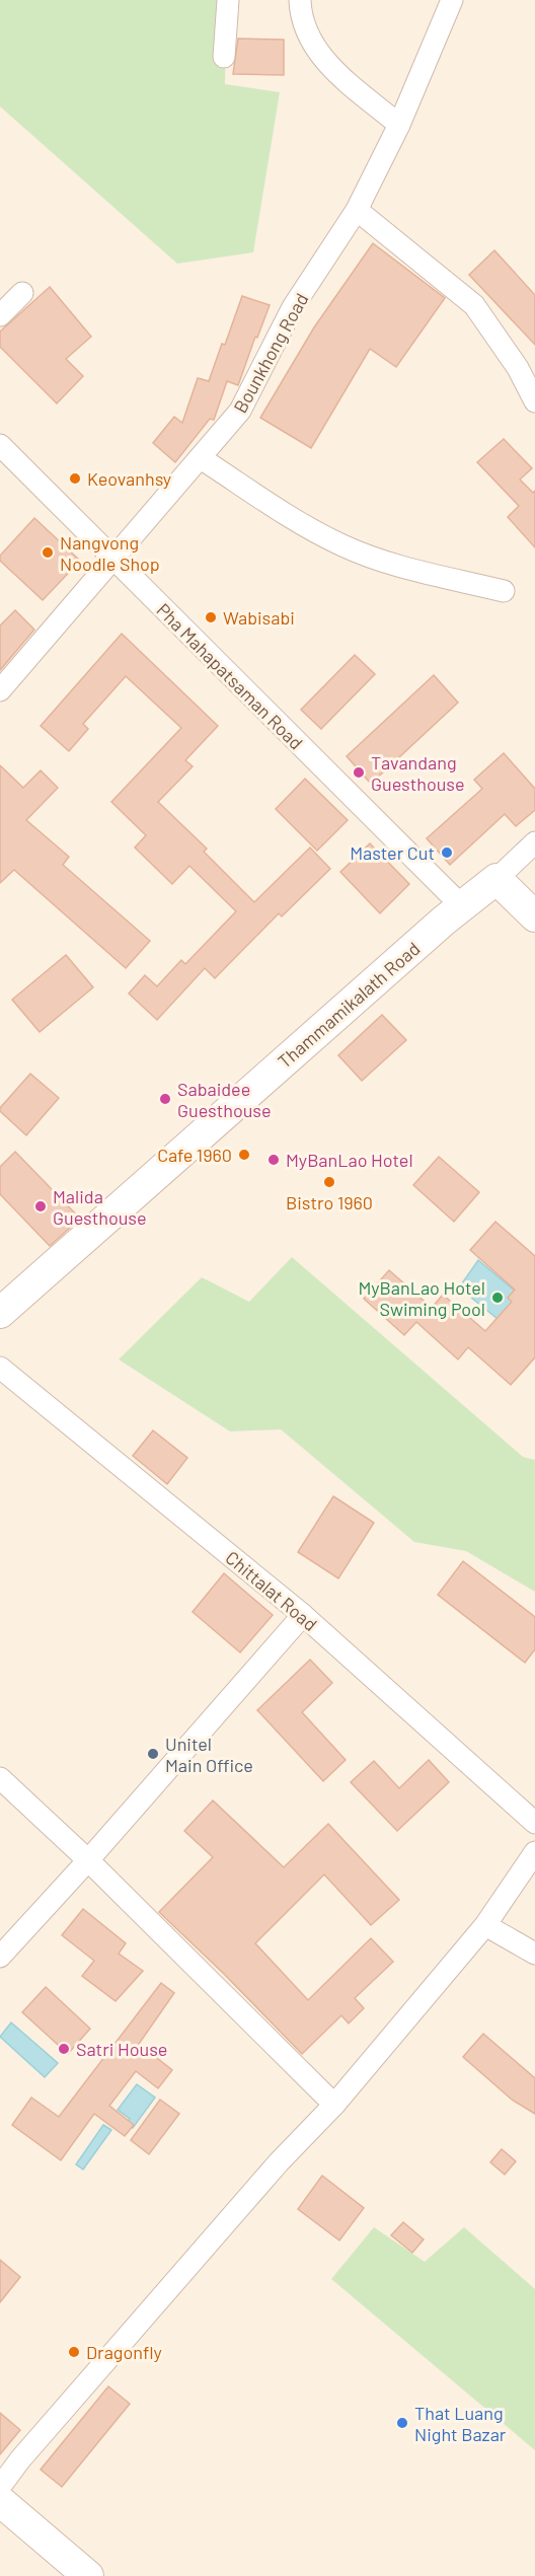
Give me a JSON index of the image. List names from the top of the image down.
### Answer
{
  "streets": {
    "street": [
      "Bounkhong Road",
      "Pha Mahapatsaman Road",
      "Thammamikalath Road",
      "Chittalat Road"
    ]
  },
  "crossings": [
    ["Bounkhong Road", "Pha Mahapatsaman Road"],
    ["Pha Mahapatsaman Road", "Thammamikalath Road"]
  ],
  "places": [
    "Keovanhsy",
    "Nangvong Noodle Shop",
    "Wabisabi",
    "Tavandang Guesthouse",
    "Master Cut",
    "Sabaidee Guesthouse",
    "Cafe 1960",
    "MyBanLao Hotel",
    "Bistro 1960",
    "Malida Guesthouse",
    "MyBanLao Hotel Swiming Pool",
    "Unitel Main Office",
    "Satri House",
    "Dragonfly",
    "That Luang Night Bazar"
  ]
}
